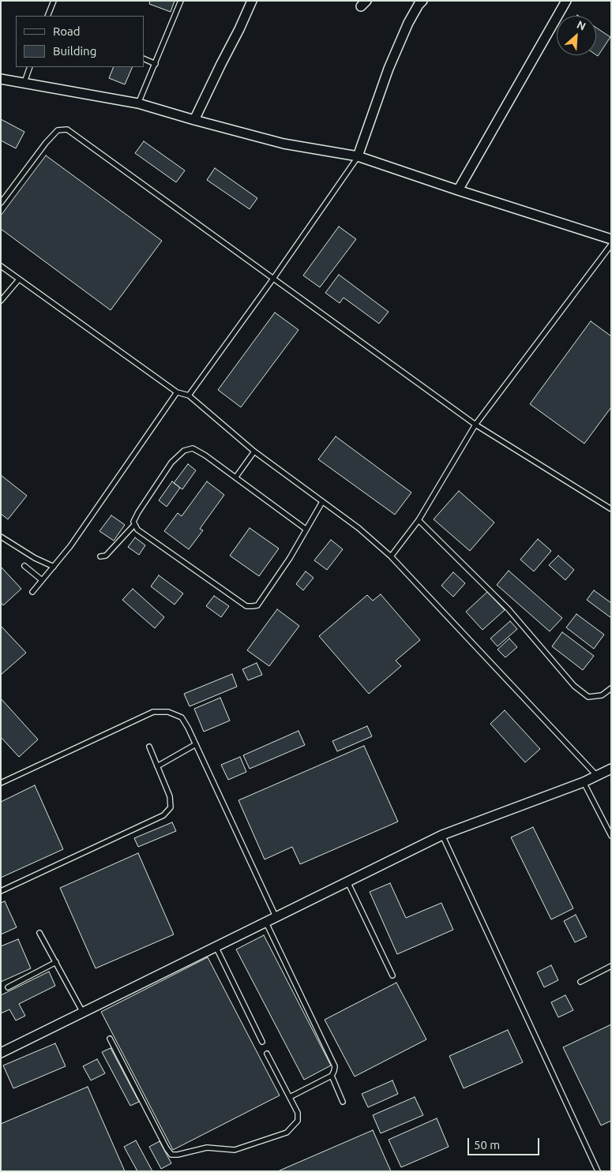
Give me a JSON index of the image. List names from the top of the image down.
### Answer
{
  "legend": ["Road", "Building"],
  "scale_bar": "50 m",
  "north": "top right"
}
